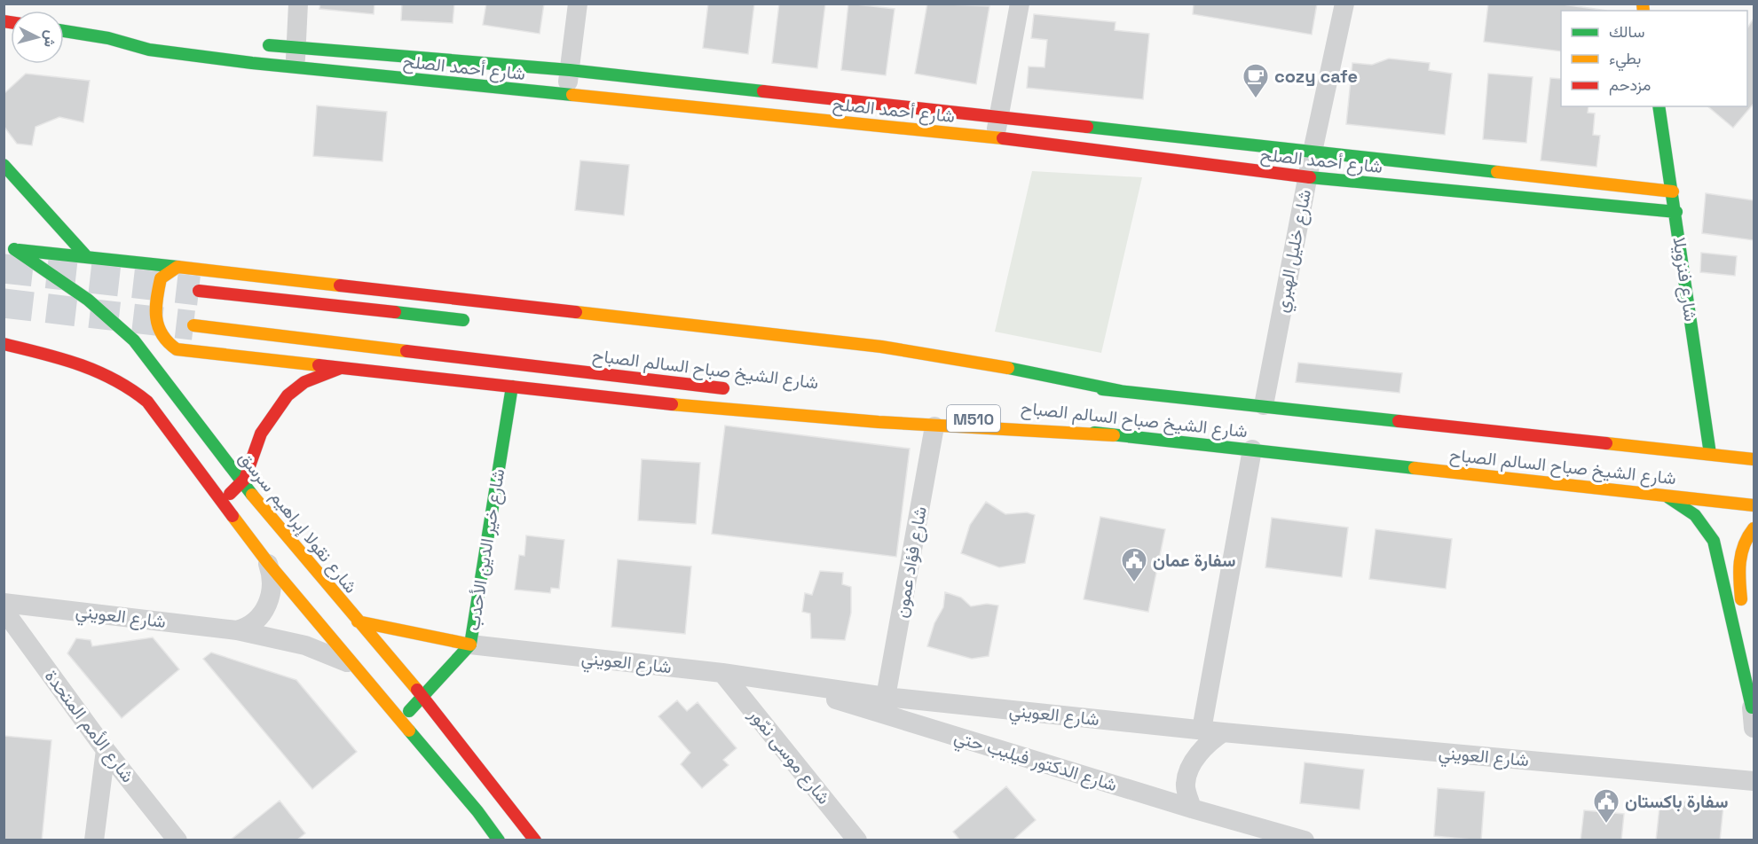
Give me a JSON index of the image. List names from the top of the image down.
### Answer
{
  "streets": {
    "main road": [
      "شارع أحمد الصلح",
      "شارع فنزويلا",
      "شارع الشيخ صباح السالم الصباح",
      "M510",
      "شارع نقولا إبراهيم سرسق",
      "شارع خير الدين الأحدب",
      "شارع العويني"
    ],
    "street": [
      "شارع خليل الهبري",
      "شارع فؤاد عمون",
      "شارع الأمم المتحدة",
      "شارع موسى نمّور",
      "شارع الدكتور فيليب حتي"
    ]
  },
  "crossings": [
    ["شارع أحمد الصلح", "شارع خليل الهبري"],
    ["شارع أحمد الصلح", "شارع فنزويلا"],
    ["شارع خليل الهبري", "شارع الشيخ صباح السالم الصباح"],
    ["شارع فنزويلا", "شارع الشيخ صباح السالم الصباح"],
    ["شارع نقولا إبراهيم سرسق", "شارع خير الدين الأحدب"],
    ["شارع نقولا إبراهيم سرسق", "شارع العويني"],
    ["شارع خير الدين الأحدب", "شارع العويني"],
    ["شارع فؤاد عمون", "شارع العويني"],
    ["شارع العويني", "شارع موسى نمّور"],
    ["شارع العويني", "شارع الدكتور فيليب حتي"]
  ],
  "places": {
    "cafe": ["cozy cafe"],
    "public building": ["سفارة عمان", "سفارة باكستان"]
  },
  "legend": ["سالك", "بطيء", "مزدحم"],
  "north": "right"
}
